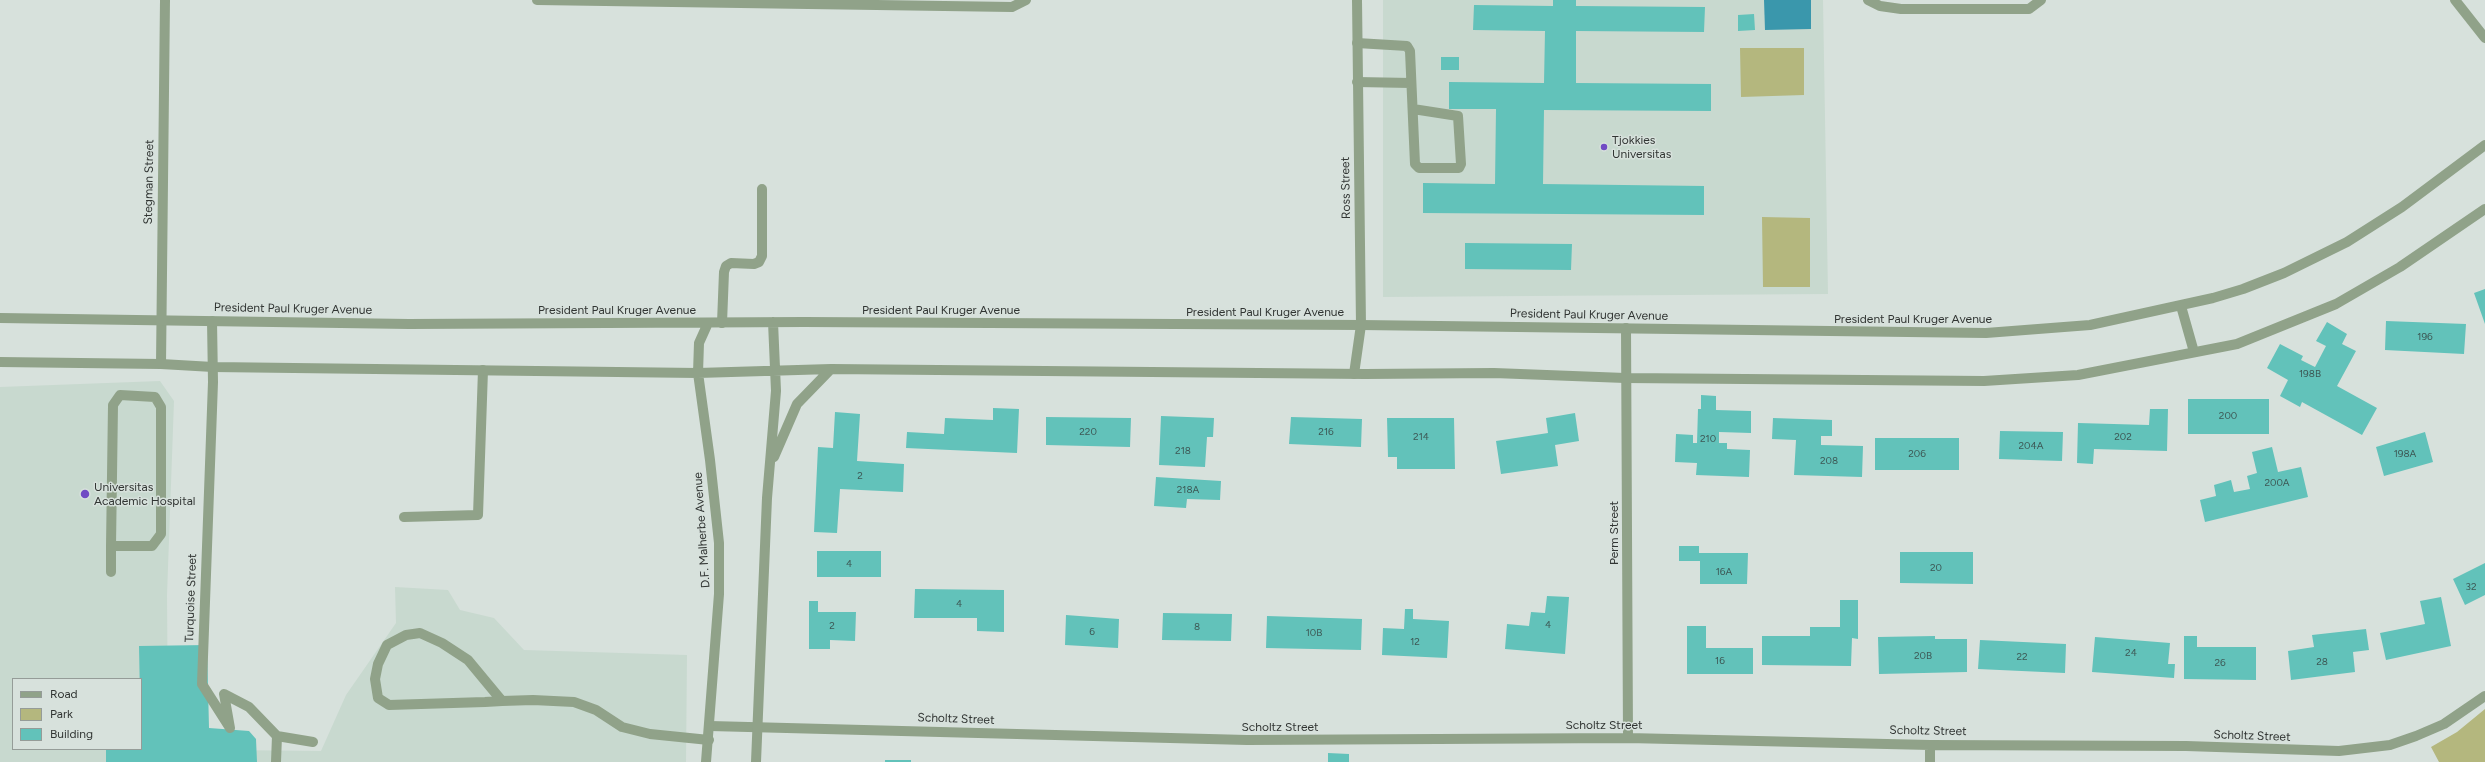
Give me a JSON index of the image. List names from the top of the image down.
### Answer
{
  "streets": {
    "street": [
      "Stegman Street",
      "Ross Street",
      "President Paul Kruger Avenue",
      "D.F. Malherbe Avenue",
      "Perm Street",
      "Turquoise Street",
      "Scholtz Street"
    ]
  },
  "crossings": [
    ["Stegman Street", "President Paul Kruger Avenue"],
    ["Ross Street", "President Paul Kruger Avenue"],
    ["President Paul Kruger Avenue", "D.F. Malherbe Avenue"],
    ["President Paul Kruger Avenue", "Perm Street"],
    ["President Paul Kruger Avenue", "Turquoise Street"],
    ["D.F. Malherbe Avenue", "Scholtz Street"],
    ["Perm Street", "Scholtz Street"]
  ],
  "places": ["Tjokkies Universitas", "Universitas Academic Hospital"],
  "house_numbers": [
    "196",
    "198B",
    "200",
    "220",
    "216",
    "214",
    "202",
    "210",
    "204A",
    "218",
    "206",
    "198A",
    "208",
    "2",
    "200A",
    "218A",
    "4",
    "20",
    "16A",
    "32",
    "4",
    "4",
    "2",
    "8",
    "6",
    "10B",
    "12",
    "24",
    "20B",
    "22",
    "16",
    "28",
    "26"
  ],
  "legend": ["Road", "Park", "Building"]
}
